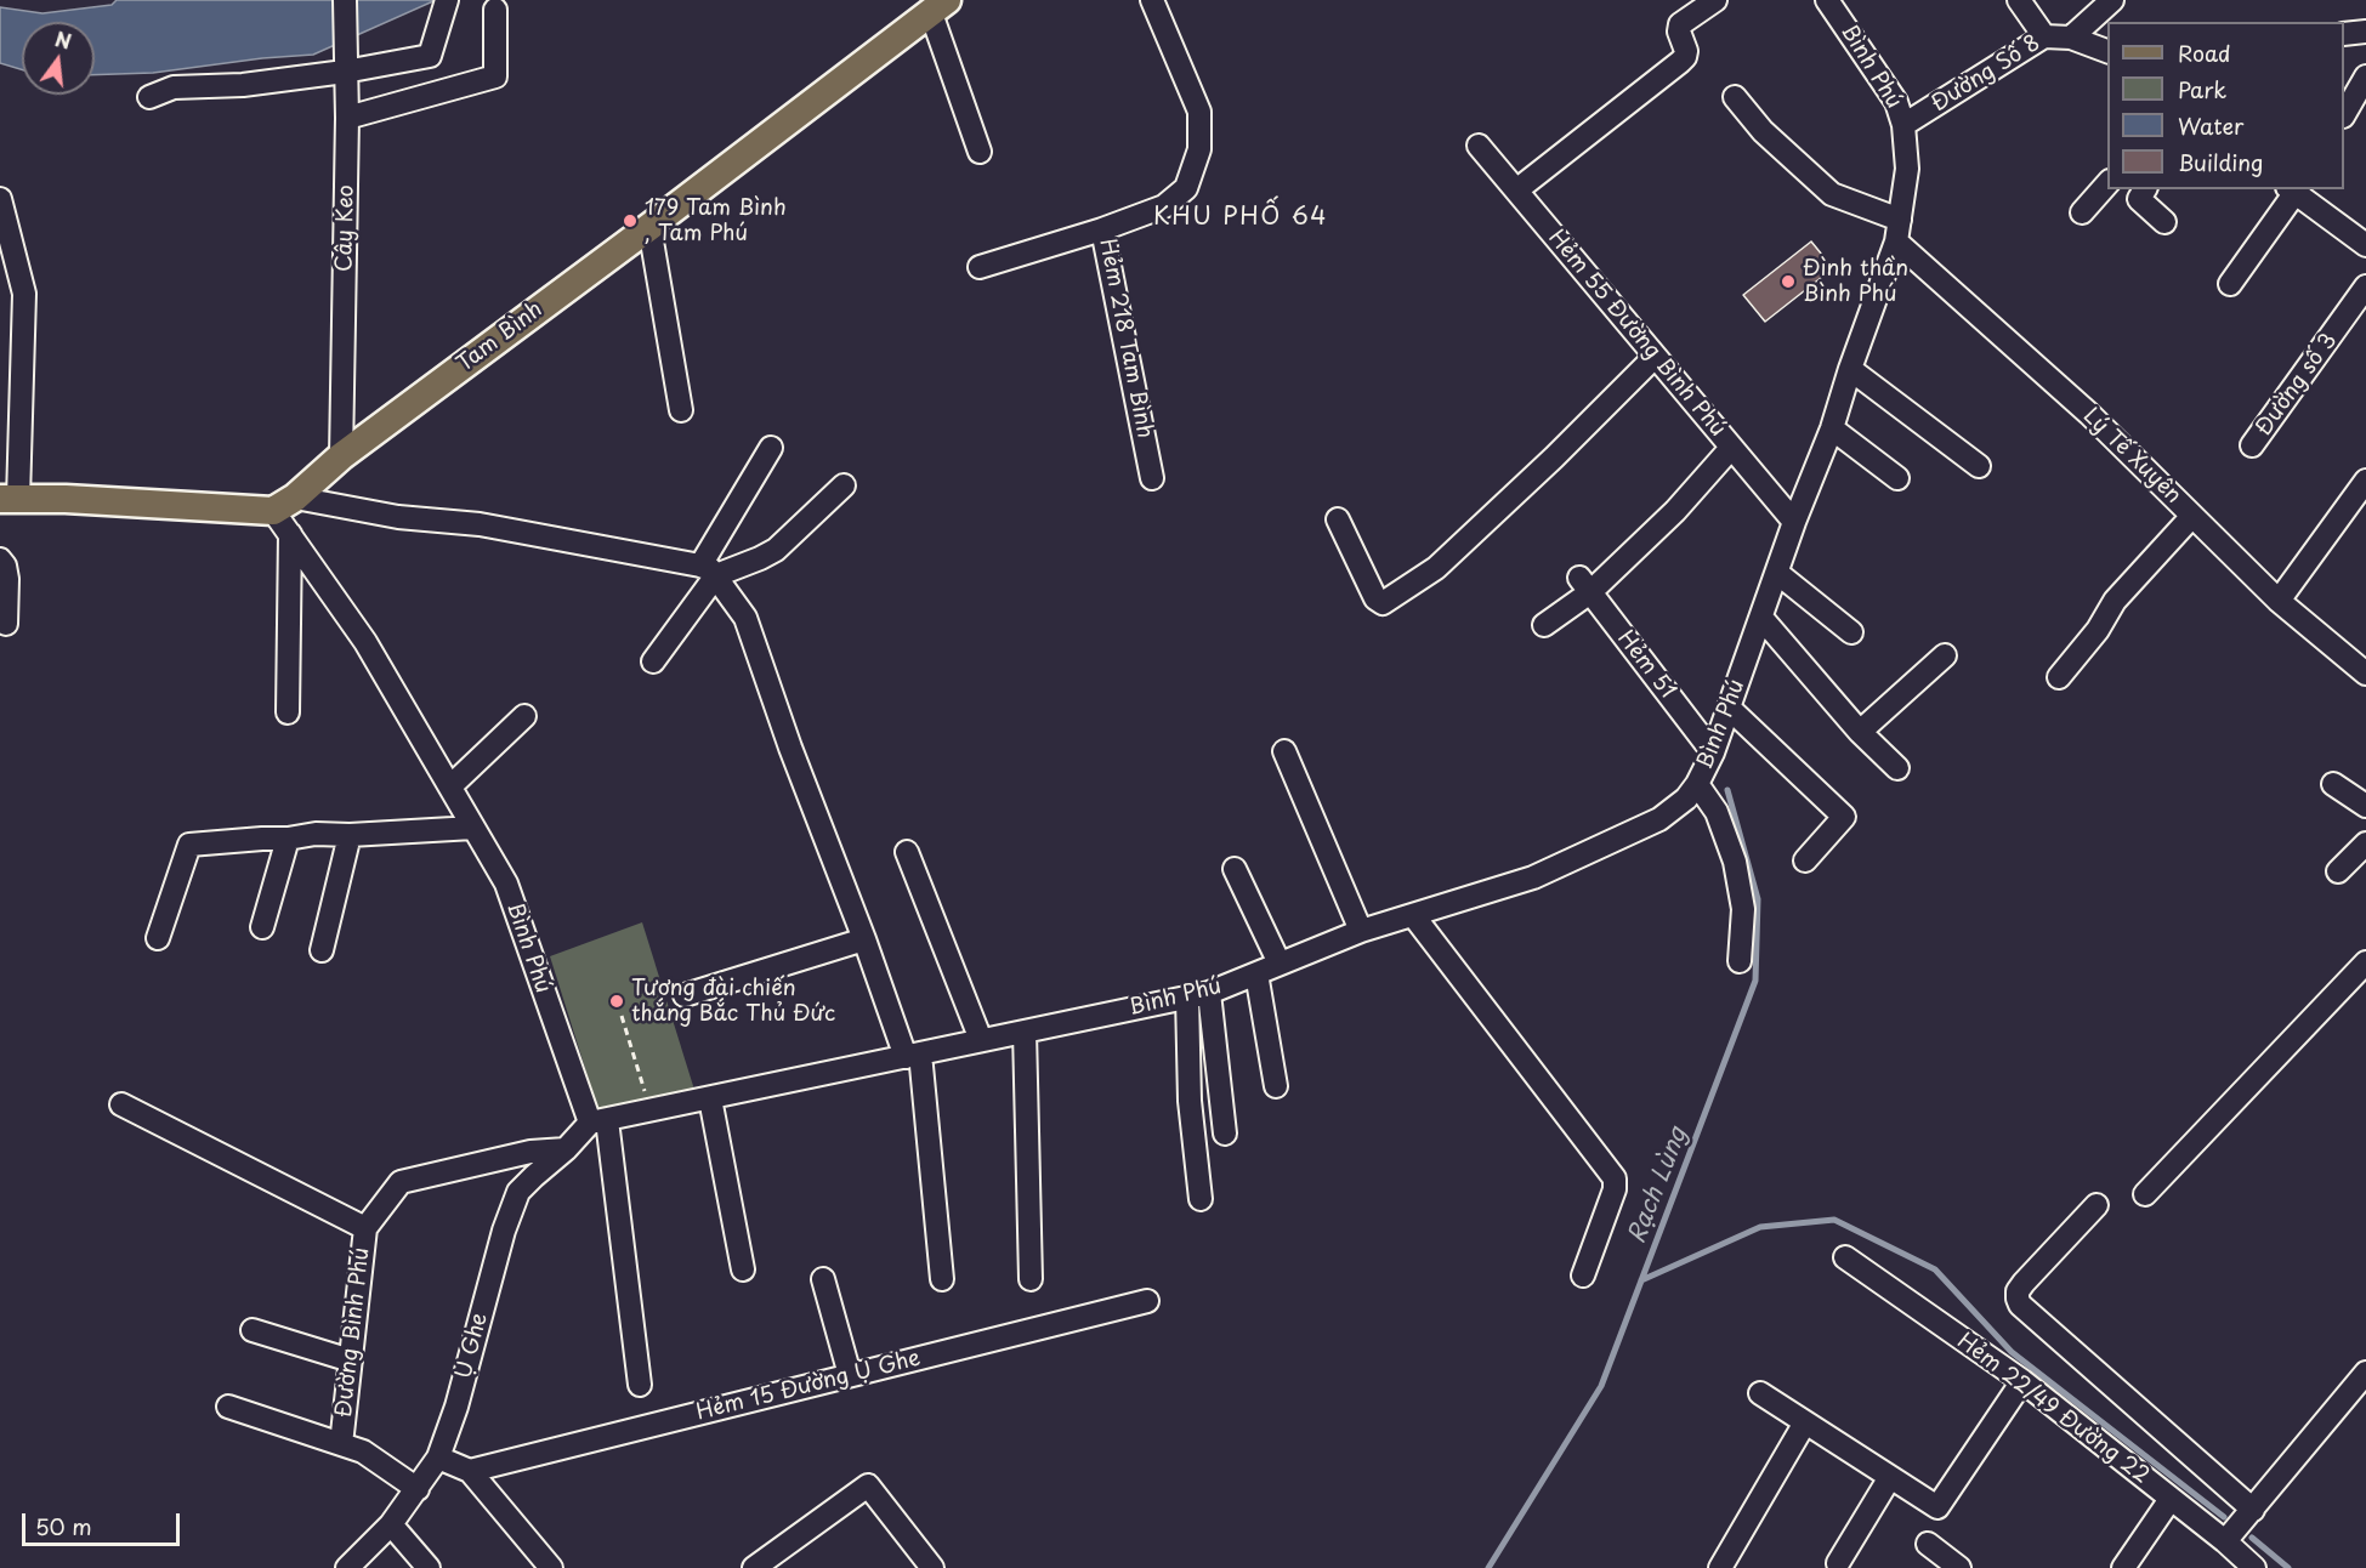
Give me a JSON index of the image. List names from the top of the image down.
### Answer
{
  "streets": {
    "main road": ["Tam Bình"],
    "street": [
      "Bình Phú",
      "Đường Số 8",
      "Cây Keo",
      "Hẻm 55 Đường Bình Phú",
      "Hẻm 218 Tam Bình",
      "Đường số 3",
      "Lý Tế Xuyên",
      "Hẻm 51",
      "Đường Bình Phú",
      "Ụ Ghe",
      "Hẻm 15 Đường Ụ Ghe",
      "Hẻm 22/49 Đường 22"
    ]
  },
  "crossings": [
    ["Bình Phú", "Đường Số 8"],
    ["Bình Phú", "Hẻm 55 Đường Bình Phú"],
    ["Bình Phú", "Tam Bình"],
    ["Bình Phú", "Lý Tế Xuyên"],
    ["Bình Phú", "Hẻm 51"],
    ["Bình Phú", "Ụ Ghe"],
    ["Cây Keo", "Tam Bình"],
    ["Đường Bình Phú", "Ụ Ghe"]
  ],
  "districts": ["KHU PHỐ 64"],
  "water": ["Rạch Lùng"],
  "places": ["179 Tam Bình , Tam Phú", "Đình thần Bình Phú", "Tượng đài chiến thắng Bắc Thủ Đức"],
  "legend": [
    "Road",
    "Park",
    "Water",
    "Building"
  ],
  "scale_bar": "50 m",
  "north": "top"
}
